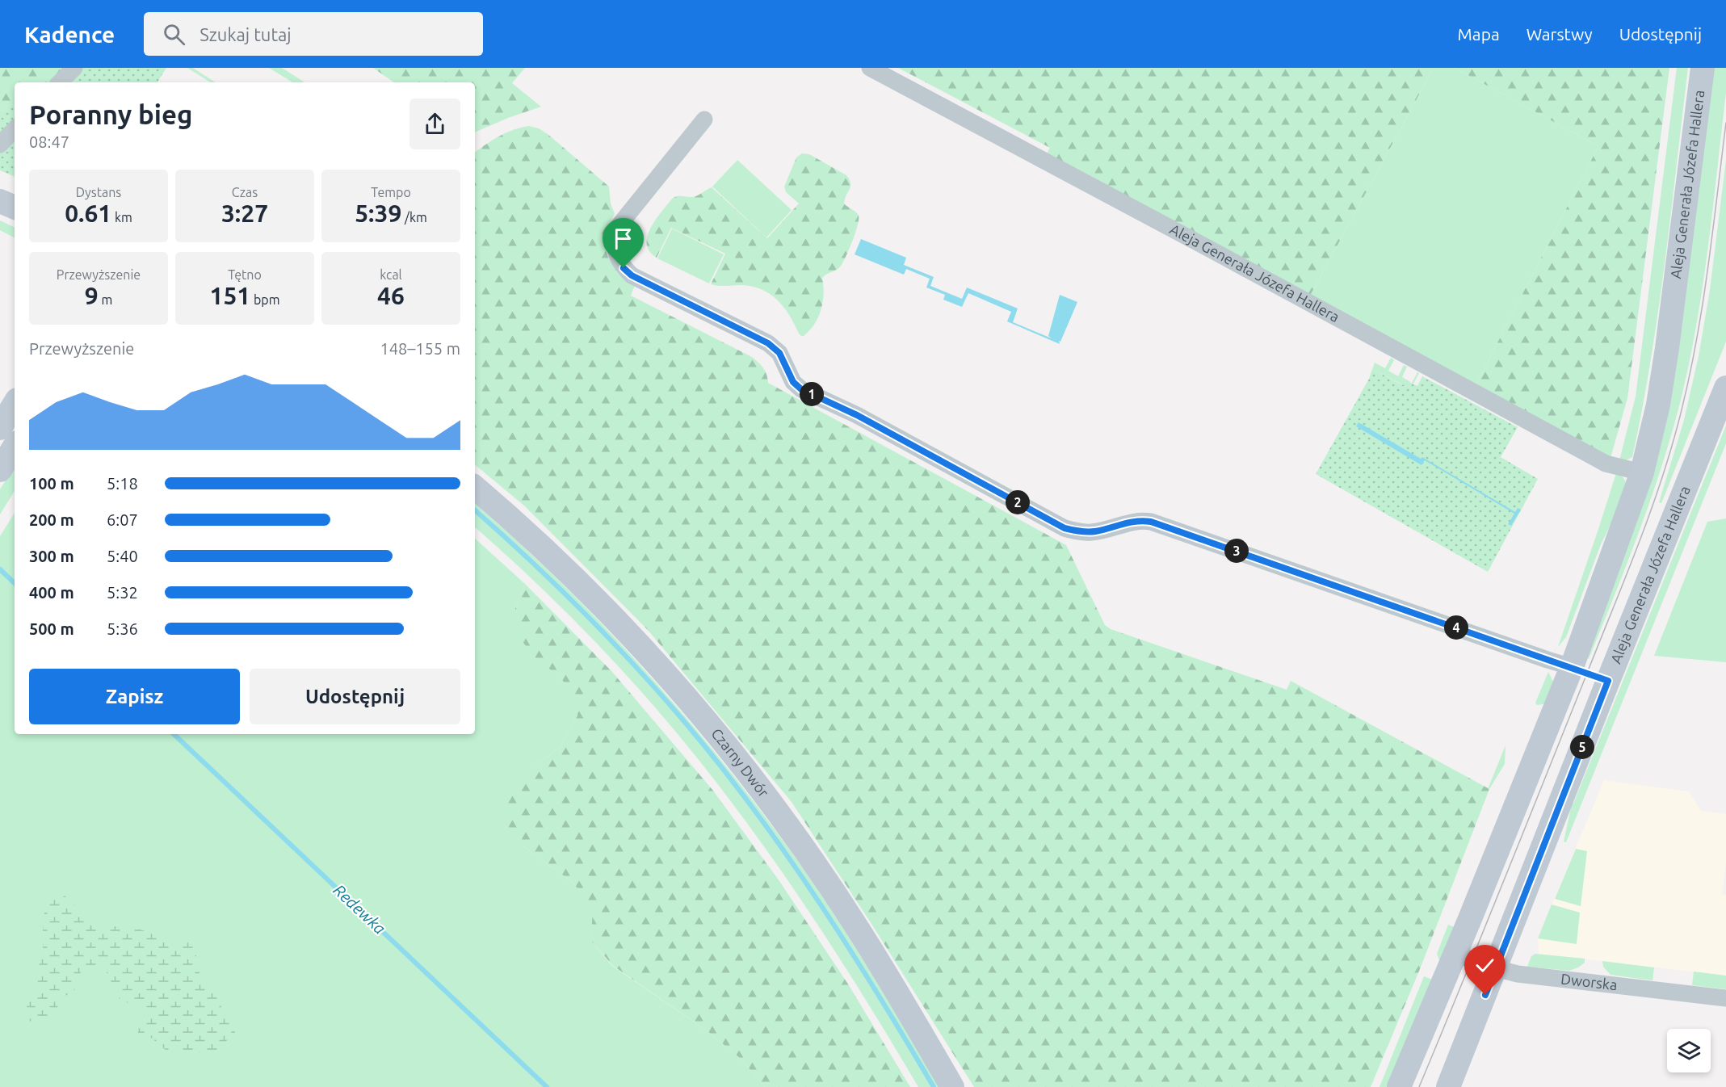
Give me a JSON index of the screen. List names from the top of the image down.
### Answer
{
  "streets": {
    "street": ["Aleja Generała Józefa Hallera", "Czarny Dwór", "Dworska"]
  },
  "crossings": [
    ["Aleja Generała Józefa Hallera", "Dworska"]
  ],
  "water": ["Redewka"],
  "page": {
    "header": "Kadence",
    "search": "Szukaj tutaj",
    "nav": ["Mapa", "Warstwy", "Udostępnij"],
    "heading": ["Poranny bieg", "08:47"],
    "stats": [
      ["Dystans", "0.61 km"],
      ["Czas", "3:27"],
      ["Tempo", "5:39 /km"],
      ["Przewyższenie", "9 m"],
      ["Tętno", "151 bpm"],
      ["kcal", "46"]
    ],
    "chart": ["Przewyższenie", "148–155 m"],
    "pins": [
      "1",
      "2",
      "3",
      "4",
      "5"
    ],
    "list": [
      {
        "name": "100 m",
        "note": "5:18"
      },
      {
        "name": "200 m",
        "note": "6:07"
      },
      {
        "name": "300 m",
        "note": "5:40"
      },
      {
        "name": "400 m",
        "note": "5:32"
      },
      {
        "name": "500 m",
        "note": "5:36"
      }
    ],
    "buttons": ["Zapisz", "Udostępnij"]
  }
}
